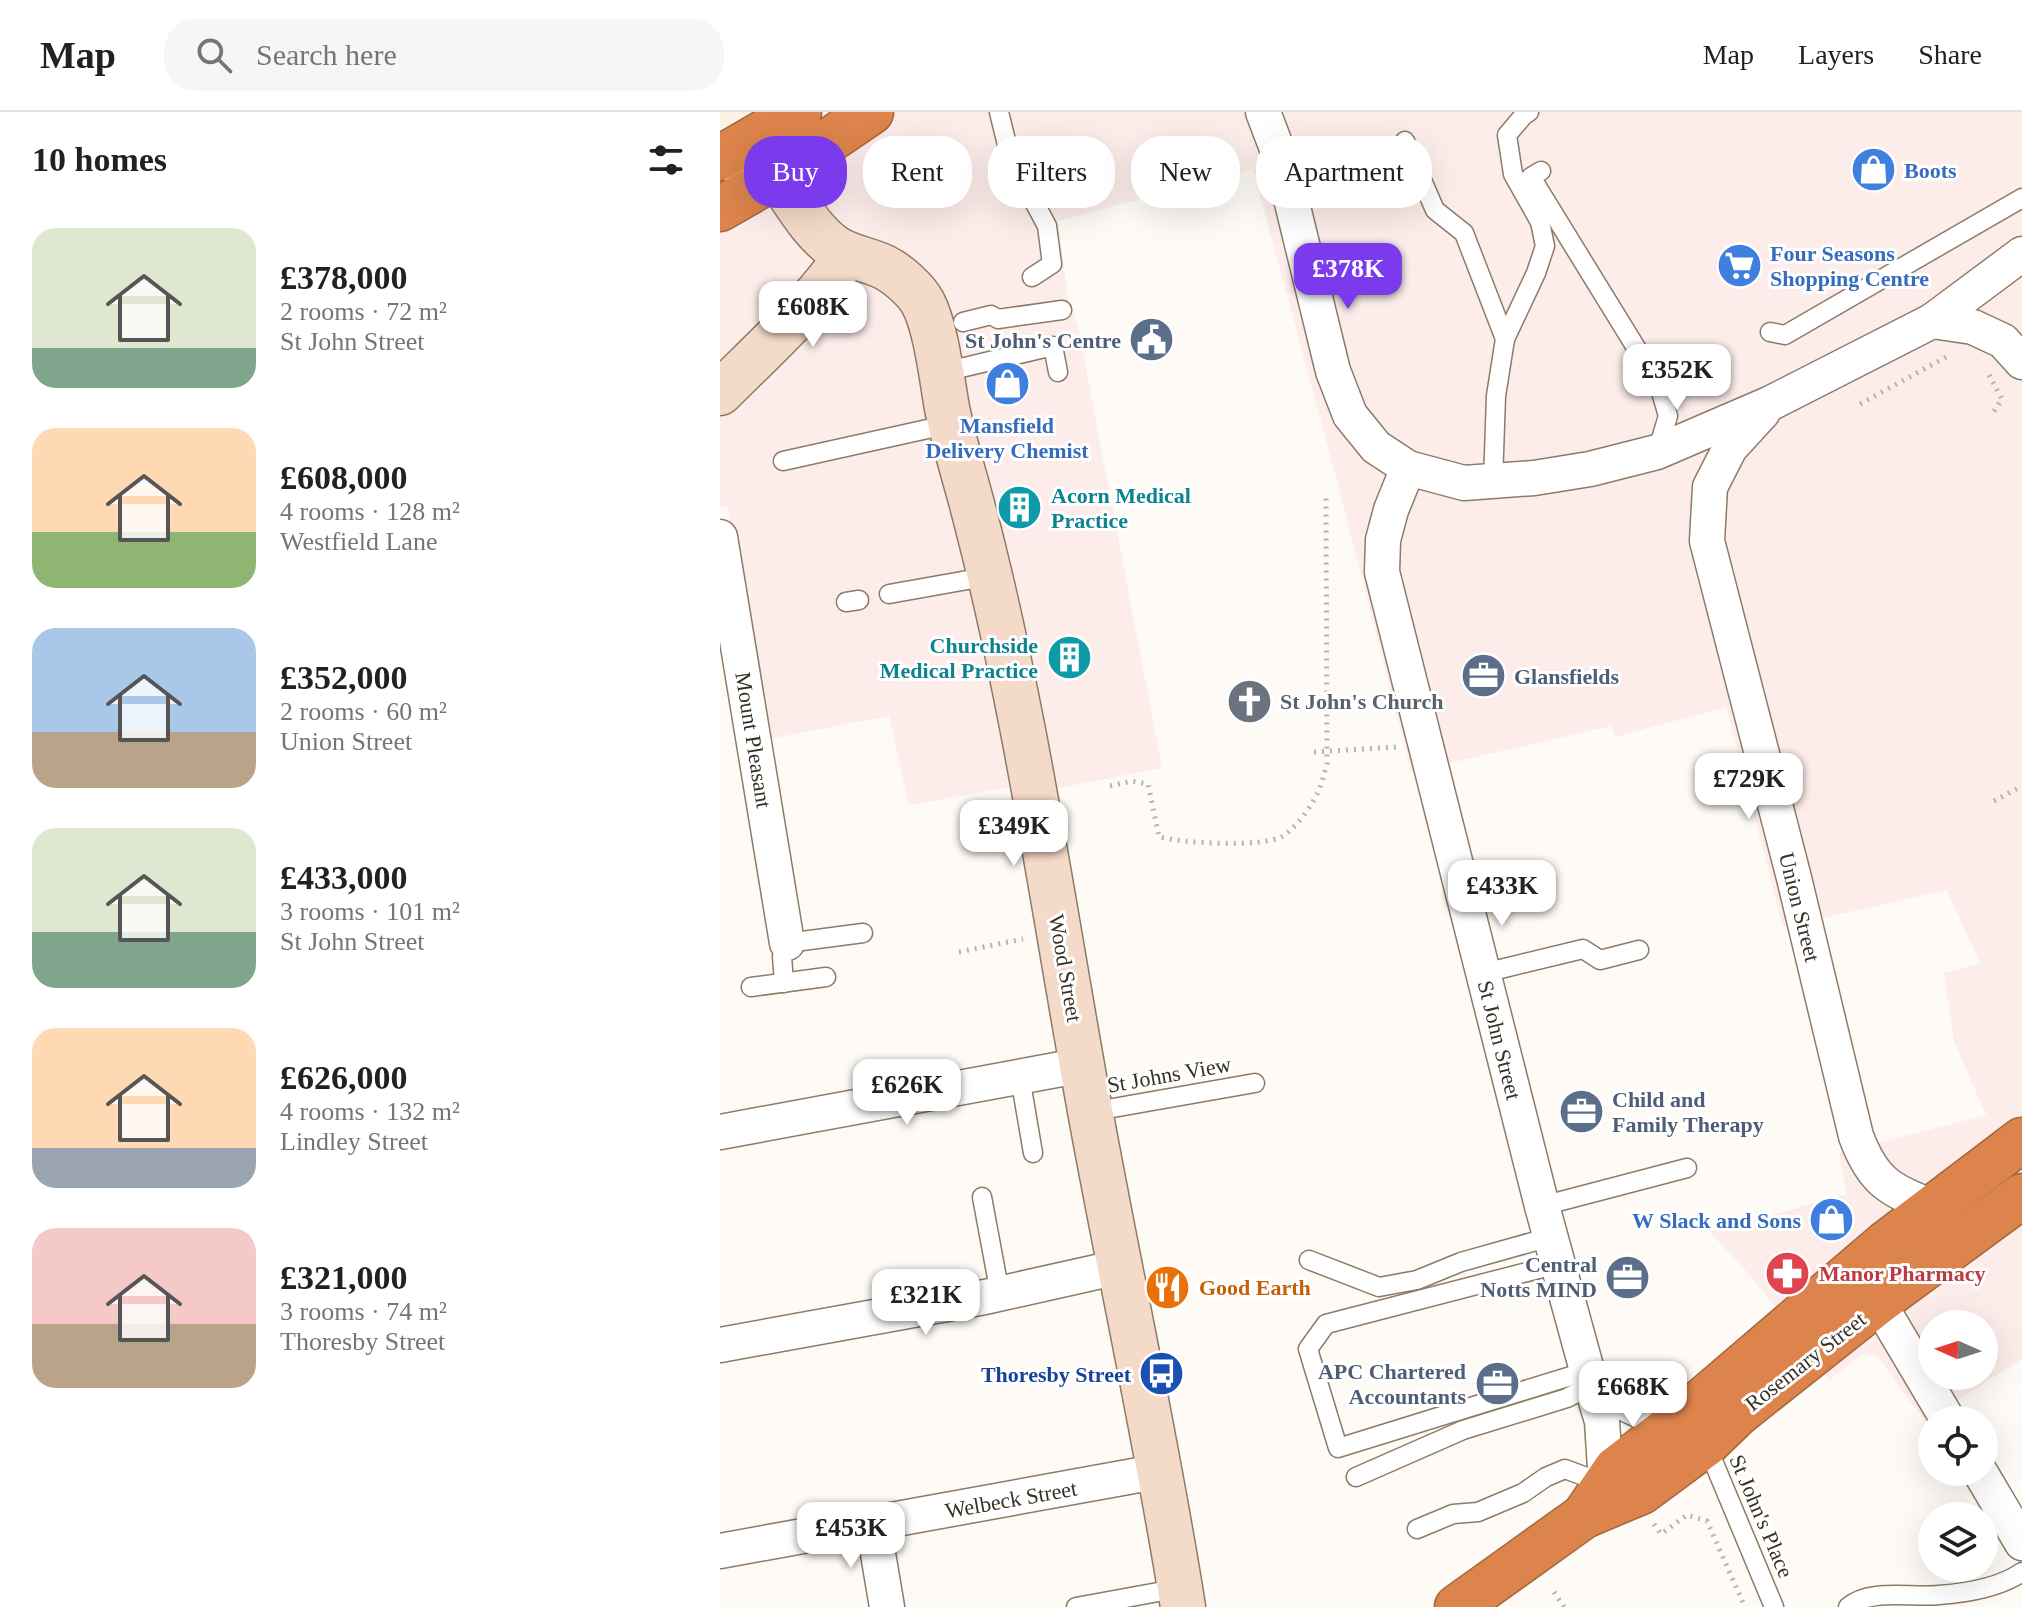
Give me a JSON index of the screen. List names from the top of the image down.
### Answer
{
  "streets": {
    "highway": ["Rosemary Street"],
    "street": [
      "Mount Pleasant",
      "Union Street",
      "Wood Street",
      "St John Street",
      "Welbeck Street"
    ],
    "lane": ["St Johns View", "St John's Place"]
  },
  "crossings": [
    ["Union Street", "Rosemary Street"],
    ["Wood Street", "St Johns View"],
    ["Wood Street", "Welbeck Street"],
    ["St John Street", "Rosemary Street"],
    ["Rosemary Street", "St John's Place"]
  ],
  "places": {
    "shop": ["Boots", "Mansfield Delivery Chemist", "W Slack and Sons"],
    "supermarket": ["Four Seasons Shopping Centre"],
    "public building": ["St John's Centre"],
    "building": ["Acorn Medical Practice", "Churchside Medical Practice"],
    "office": [
      "Glansfields",
      "Child and Family Therapy",
      "Central Notts MIND",
      "APC Chartered Accountants"
    ],
    "church": ["St John's Church"],
    "pharmacy": ["Manor Pharmacy"],
    "restaurant": ["Good Earth"],
    "bus stop": ["Thoresby Street"]
  },
  "north": "left",
  "page": {
    "header": "Map",
    "search": "Search here",
    "nav": ["Map", "Layers", "Share"],
    "heading": "10 homes",
    "chip": [
      "Buy",
      "Rent",
      "Filters",
      "New",
      "Apartment"
    ],
    "list": [
      {
        "name": "£378,000",
        "note": "2 rooms · 72 m² · St John Street"
      },
      {
        "name": "£608,000",
        "note": "4 rooms · 128 m² · Westfield Lane"
      },
      {
        "name": "£352,000",
        "note": "2 rooms · 60 m² · Union Street"
      },
      {
        "name": "£433,000",
        "note": "3 rooms · 101 m² · St John Street"
      },
      {
        "name": "£626,000",
        "note": "4 rooms · 132 m² · Lindley Street"
      },
      {
        "name": "£321,000",
        "note": "3 rooms · 74 m² · Thoresby Street"
      }
    ],
    "price": [
      "£378K",
      "£608K",
      "£352K",
      "£729K",
      "£349K",
      "£433K",
      "£626K",
      "£321K",
      "£668K",
      "£453K"
    ]
  }
}
